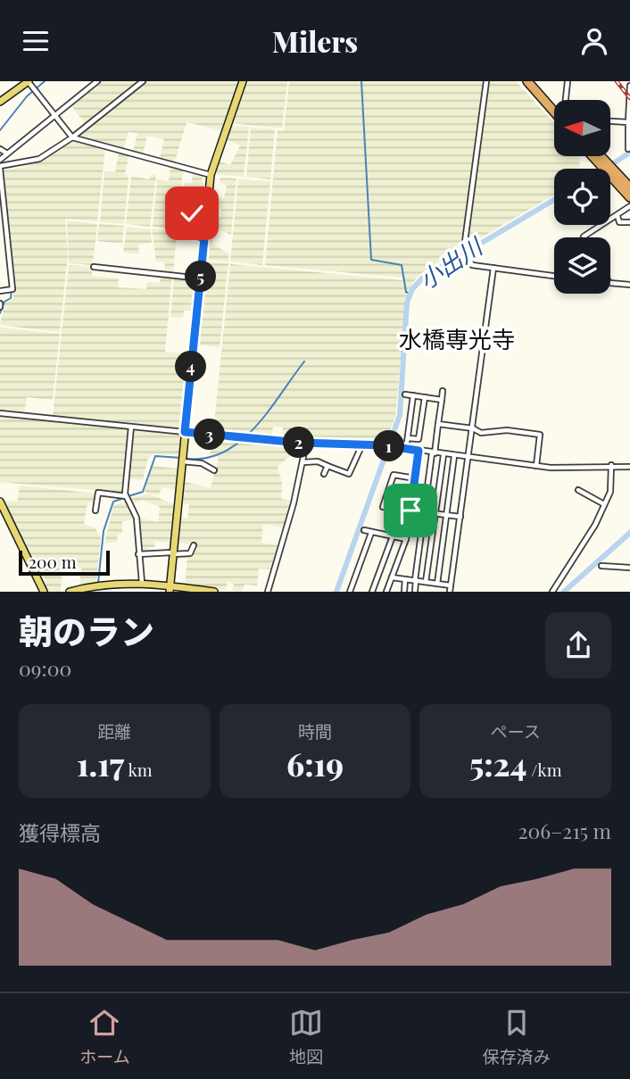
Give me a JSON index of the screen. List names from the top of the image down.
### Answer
{
  "districts": ["水橋専光寺"],
  "water": ["小出川"],
  "scale_bar": "200 m",
  "north": "left",
  "page": {
    "header": "Milers",
    "pins": [
      "5",
      "4",
      "3",
      "2",
      "1"
    ],
    "scale": "200 m",
    "heading": ["朝のラン", "09:00"],
    "stats": [
      ["距離", "1.17 km"],
      ["時間", "6:19"],
      ["ペース", "5:24 /km"]
    ],
    "chart": ["獲得標高", "206–215 m"],
    "tabs": ["ホーム", "地図", "保存済み"]
  }
}
